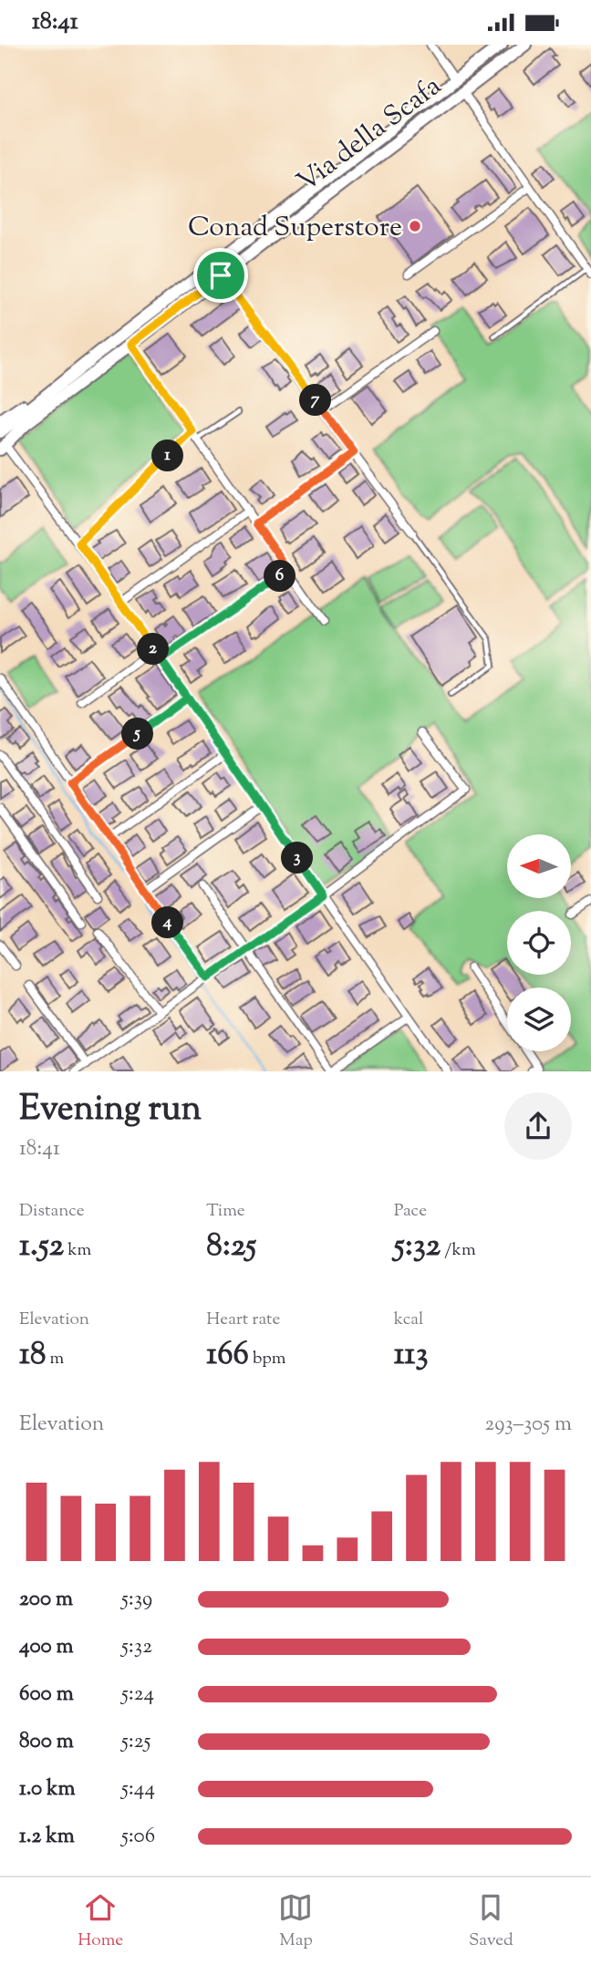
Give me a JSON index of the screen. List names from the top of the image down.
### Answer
{
  "streets": {
    "main road": ["Via della Scafa"]
  },
  "places": ["Conad Superstore"],
  "north": "left",
  "page": {
    "status": "18:41",
    "pins": [
      "7",
      "1",
      "6",
      "2",
      "5",
      "3",
      "4"
    ],
    "heading": ["Evening run", "18:41"],
    "stats": [
      ["Distance", "1.52 km"],
      ["Time", "8:25"],
      ["Pace", "5:32 /km"],
      ["Elevation", "18 m"],
      ["Heart rate", "166 bpm"],
      ["kcal", "113"]
    ],
    "chart": ["Elevation", "293–305 m"],
    "list": [
      {
        "name": "200 m",
        "note": "5:39"
      },
      {
        "name": "400 m",
        "note": "5:32"
      },
      {
        "name": "600 m",
        "note": "5:24"
      },
      {
        "name": "800 m",
        "note": "5:25"
      },
      {
        "name": "1.0 km",
        "note": "5:44"
      },
      {
        "name": "1.2 km",
        "note": "5:06"
      }
    ],
    "tabs": ["Home", "Map", "Saved"]
  }
}
